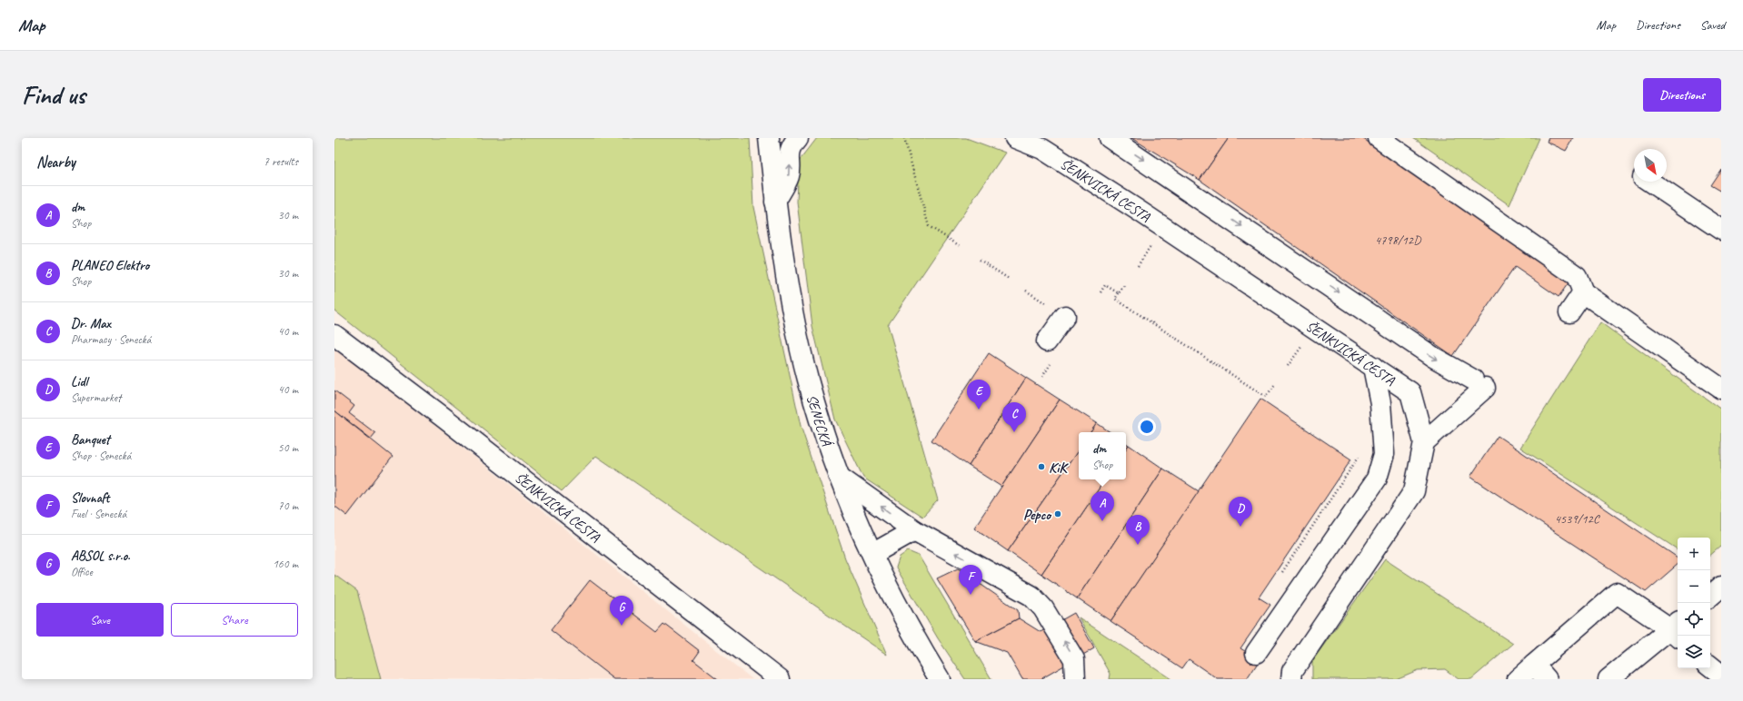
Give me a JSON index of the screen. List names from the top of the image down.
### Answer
{
  "streets": {
    "main road": ["ŠENKVICKÁ CESTA", "SENECKÁ"]
  },
  "places": ["KiK", "Pepco"],
  "house_numbers": ["4798/12D", "4539/12C"],
  "north": "bottom right",
  "page": {
    "header": "Map",
    "nav": ["Map", "Directions", "Saved"],
    "buttons": [
      "Directions",
      ["Save", "Share"]
    ],
    "title": "Find us",
    "heading": ["Nearby", "7 results"],
    "list": [
      {
        "mark": "A",
        "name": "dm",
        "note": "Shop",
        "value": "30 m"
      },
      {
        "mark": "B",
        "name": "PLANEO Elektro",
        "note": "Shop",
        "value": "30 m"
      },
      {
        "mark": "C",
        "name": "Dr. Max",
        "note": "Pharmacy · Senecká",
        "value": "40 m"
      },
      {
        "mark": "D",
        "name": "Lidl",
        "note": "Supermarket",
        "value": "40 m"
      },
      {
        "mark": "E",
        "name": "Banquet",
        "note": "Shop · Senecká",
        "value": "50 m"
      },
      {
        "mark": "F",
        "name": "Slovnaft",
        "note": "Fuel · Senecká",
        "value": "70 m"
      },
      {
        "mark": "G",
        "name": "ABSOL s.r.o.",
        "note": "Office",
        "value": "160 m"
      }
    ],
    "pins": [
      "E",
      "C",
      "A",
      "D",
      "B",
      "F",
      "G"
    ],
    "popup": ["dm", "Shop"],
    "map_buttons": ["+", "−"]
  }
}
